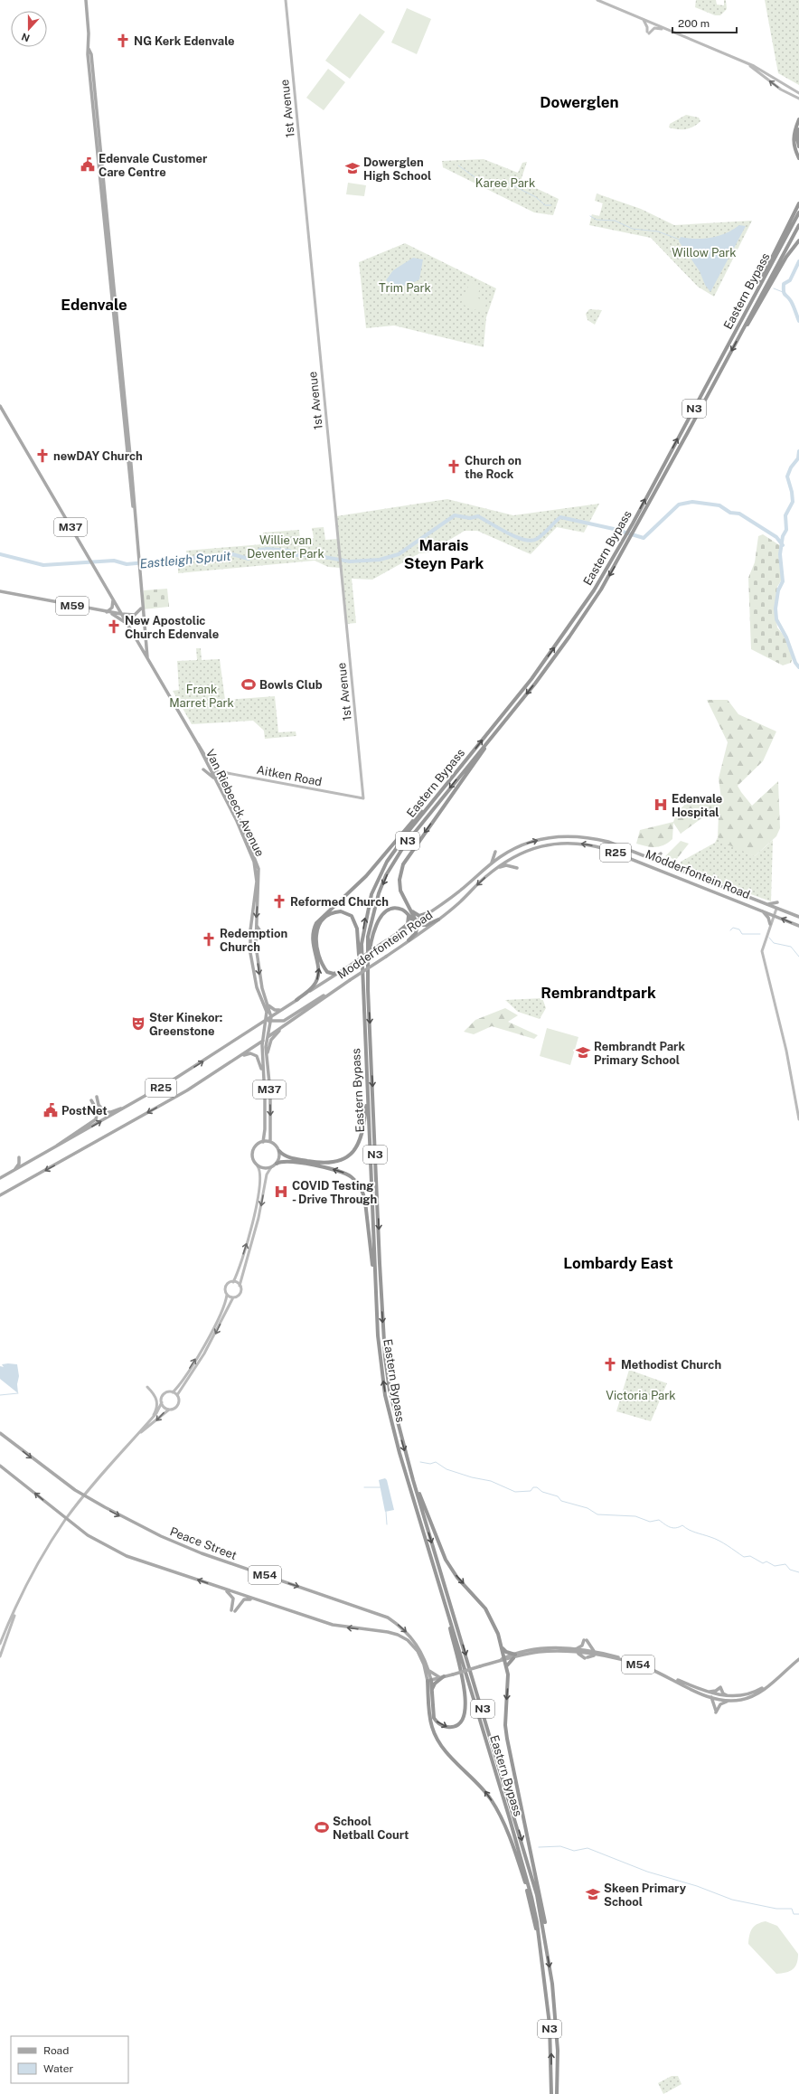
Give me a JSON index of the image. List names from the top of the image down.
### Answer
{
  "streets": {
    "highway": ["Eastern Bypass", "N3"],
    "main road": [
      "1st Avenue",
      "M37",
      "M59",
      "Aitken Road",
      "Van Riebeeck Avenue",
      "R25",
      "Modderfontein Road",
      "Peace Street",
      "M54"
    ]
  },
  "crossings": [
    ["1st Avenue", "Aitken Road"],
    ["M37", "M59"],
    ["M37", "Van Riebeeck Avenue"],
    ["M37", "Modderfontein Road"],
    ["Aitken Road", "Van Riebeeck Avenue"],
    ["Van Riebeeck Avenue", "Modderfontein Road"],
    ["Peace Street", "M54"]
  ],
  "districts": [
    "Dowerglen",
    "Edenvale",
    "Marais Steyn Park",
    "Rembrandtpark",
    "Lombardy East"
  ],
  "water": ["Eastleigh Spruit"],
  "parks": [
    "Karee Park",
    "Willow Park",
    "Trim Park",
    "Willie van Deventer Park",
    "Frank Marret Park",
    "Victoria Park"
  ],
  "places": {
    "church": [
      "NG Kerk Edenvale",
      "newDAY Church",
      "Church on the Rock",
      "New Apostolic Church Edenvale",
      "Reformed Church",
      "Redemption Church",
      "Methodist Church"
    ],
    "public building": ["Edenvale Customer Care Centre", "PostNet"],
    "school or university": ["Dowerglen High School", "Rembrandt Park Primary School", "Skeen Primary School"],
    "sports": ["Bowls Club", "School Netball Court"],
    "hospital": ["Edenvale Hospital", "COVID Testing - Drive Through"],
    "theatre": ["Ster Kinekor: Greenstone"]
  },
  "legend": ["Road", "Water"],
  "scale_bar": "200 m",
  "north": "bottom"
}
